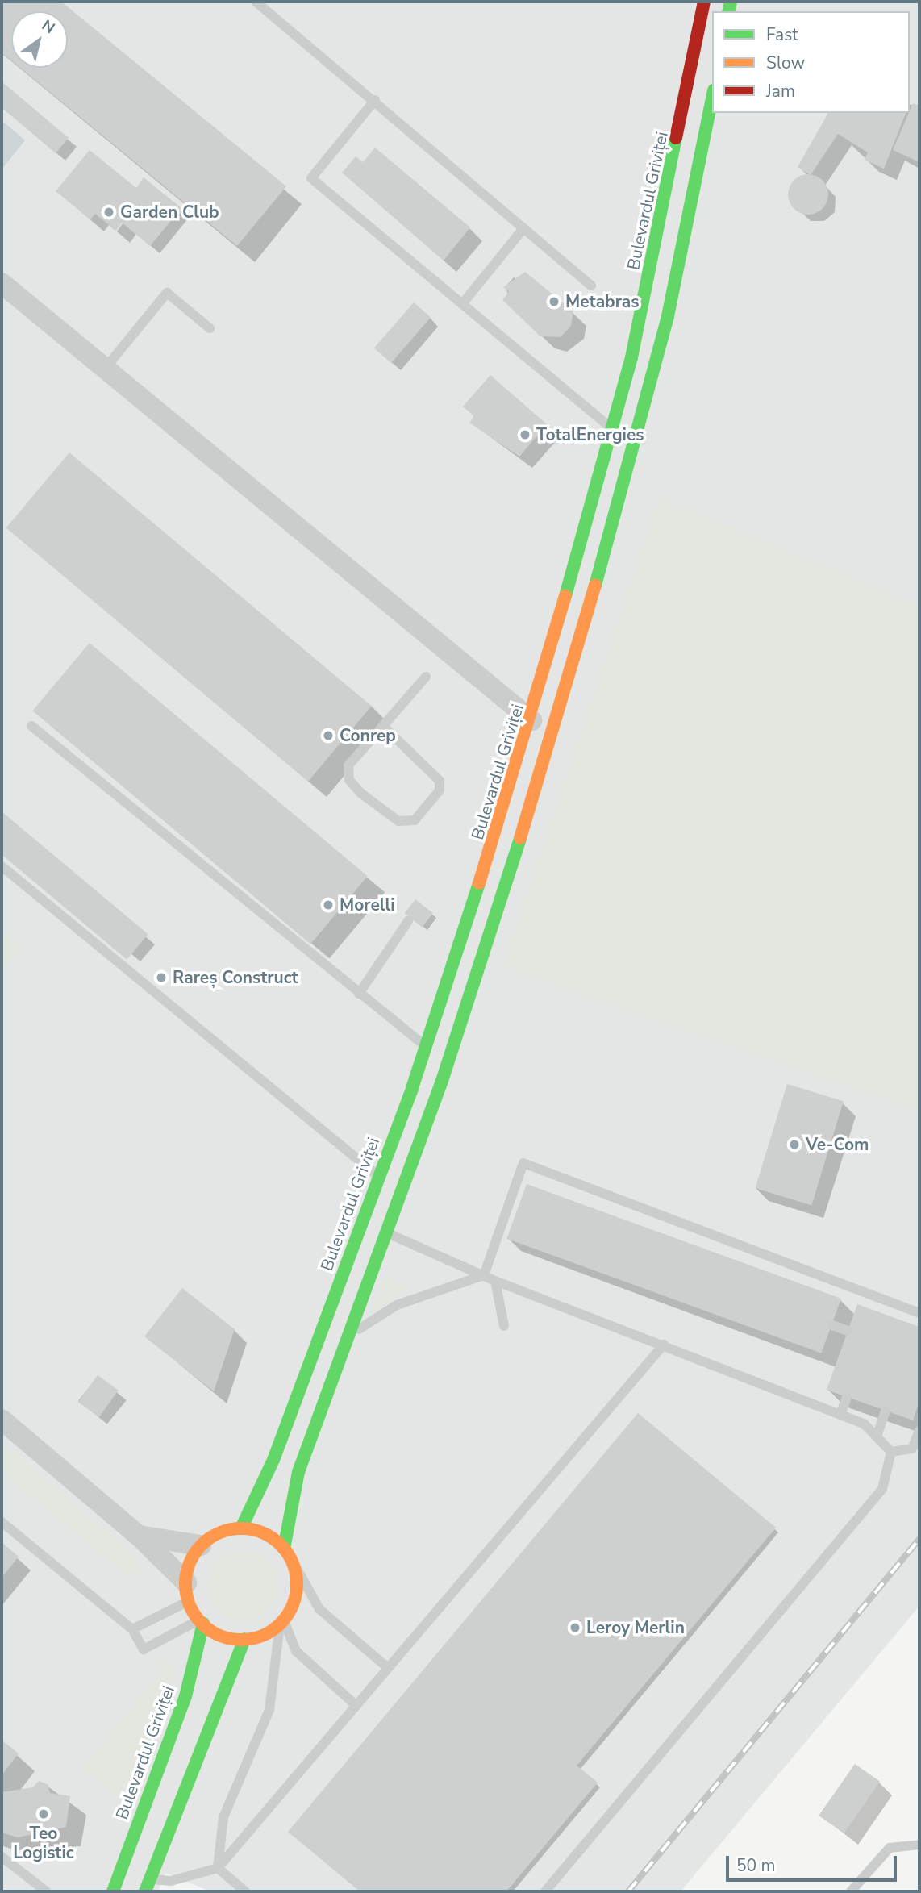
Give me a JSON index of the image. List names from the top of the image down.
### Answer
{
  "streets": {
    "main road": ["Bulevardul Griviței"]
  },
  "places": [
    "Garden Club",
    "Metabras",
    "TotalEnergies",
    "Conrep",
    "Morelli",
    "Rareș Construct",
    "Ve-Com",
    "Leroy Merlin",
    "Teo Logistic"
  ],
  "legend": ["Fast", "Slow", "Jam"],
  "scale_bar": "50 m",
  "north": "top right"
}
